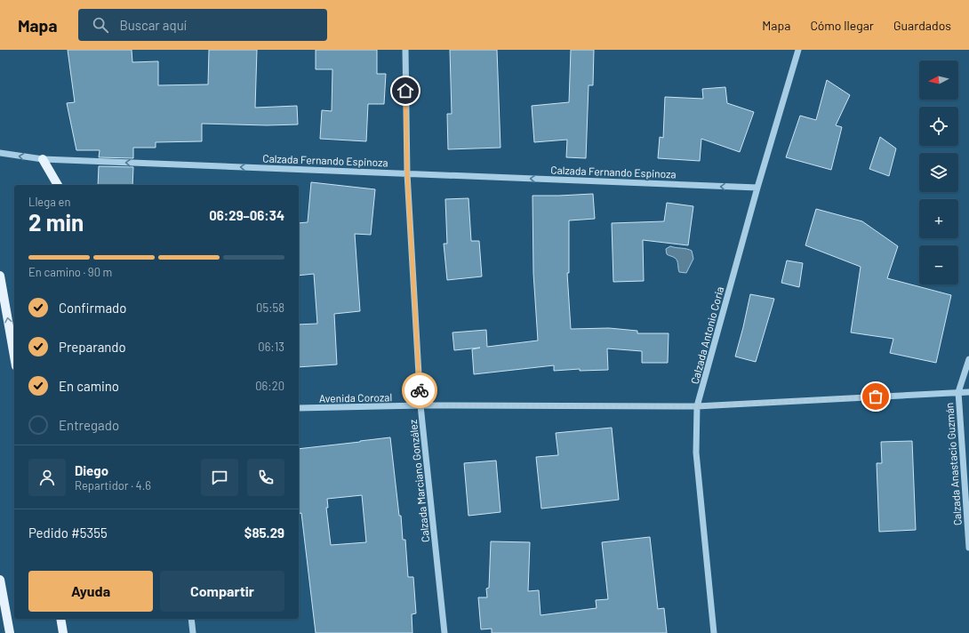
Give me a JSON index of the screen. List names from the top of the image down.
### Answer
{
  "streets": {
    "street": [
      "Calzada Fernando Espinoza",
      "Calzada Antonio Coria",
      "Avenida Corozal",
      "Calzada Anastacio Guzmán",
      "Calzada Marciano González"
    ]
  },
  "crossings": [
    ["Calzada Fernando Espinoza", "Calzada Antonio Coria"],
    ["Calzada Fernando Espinoza", "Calzada Marciano González"],
    ["Calzada Antonio Coria", "Avenida Corozal"],
    ["Avenida Corozal", "Calzada Anastacio Guzmán"],
    ["Avenida Corozal", "Calzada Marciano González"]
  ],
  "one_way": ["Calzada Fernando Espinoza"],
  "north": "left",
  "page": {
    "header": "Mapa",
    "search": "Buscar aquí",
    "nav": ["Mapa", "Cómo llegar", "Guardados"],
    "map_buttons": ["+", "−"],
    "heading": ["2 min", "Llega en", "06:29–06:34"],
    "panel": [
      "Diego",
      "Repartidor · 4.6",
      "Pedido #5355",
      "$85.29"
    ],
    "bar": "En camino · 90 m",
    "list": [
      ["Confirmado", "05:58"],
      ["Preparando", "06:13"],
      ["En camino", "06:20"],
      "Entregado"
    ],
    "buttons": ["Ayuda", "Compartir"]
  }
}
